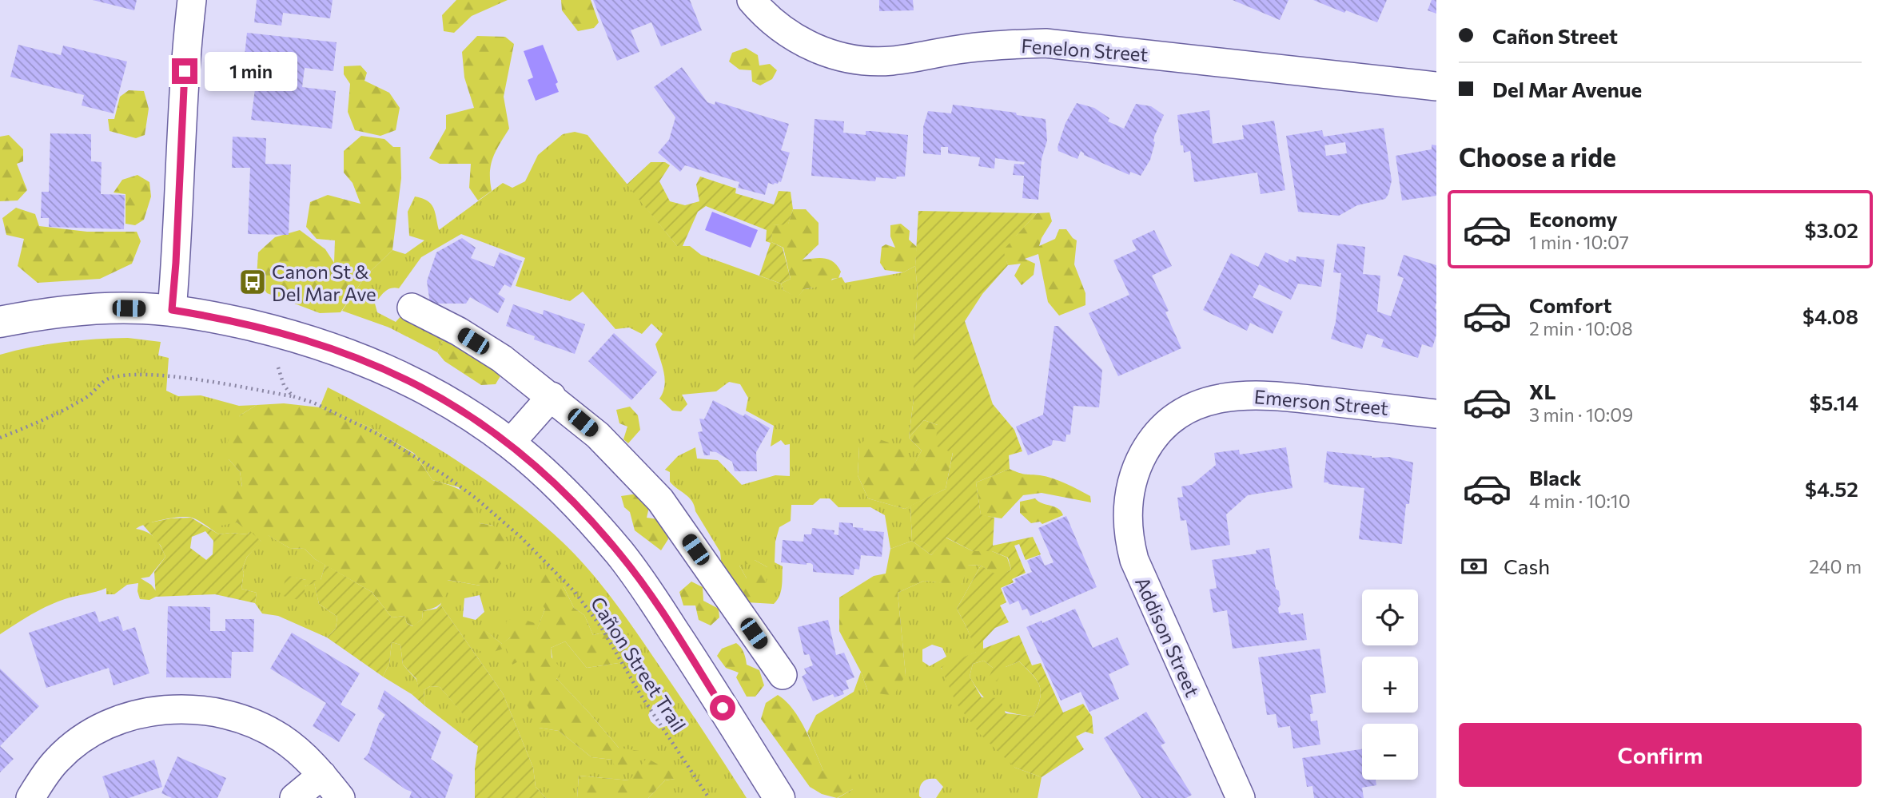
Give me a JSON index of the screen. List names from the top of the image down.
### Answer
{
  "streets": {
    "street": ["Fenelon Street", "Emerson Street", "Addison Street"],
    "path": ["Cañon Street Trail"]
  },
  "crossings": [
    ["Emerson Street", "Addison Street"]
  ],
  "places": {
    "bus stop": ["Canon St & Del Mar Ave"]
  },
  "page": {
    "banner": ["Cañon Street", "Del Mar Avenue"],
    "bubble": "1 min",
    "heading": "Choose a ride",
    "list": [
      {
        "name": "Economy",
        "note": "1 min · 10:07",
        "value": "$3.02"
      },
      {
        "name": "Comfort",
        "note": "2 min · 10:08",
        "value": "$4.08"
      },
      {
        "name": "XL",
        "note": "3 min · 10:09",
        "value": "$5.14"
      },
      {
        "name": "Black",
        "note": "4 min · 10:10",
        "value": "$4.52"
      }
    ],
    "pay": ["Cash", "240 m"],
    "map_buttons": ["+", "−"],
    "buttons": "Confirm"
  }
}
